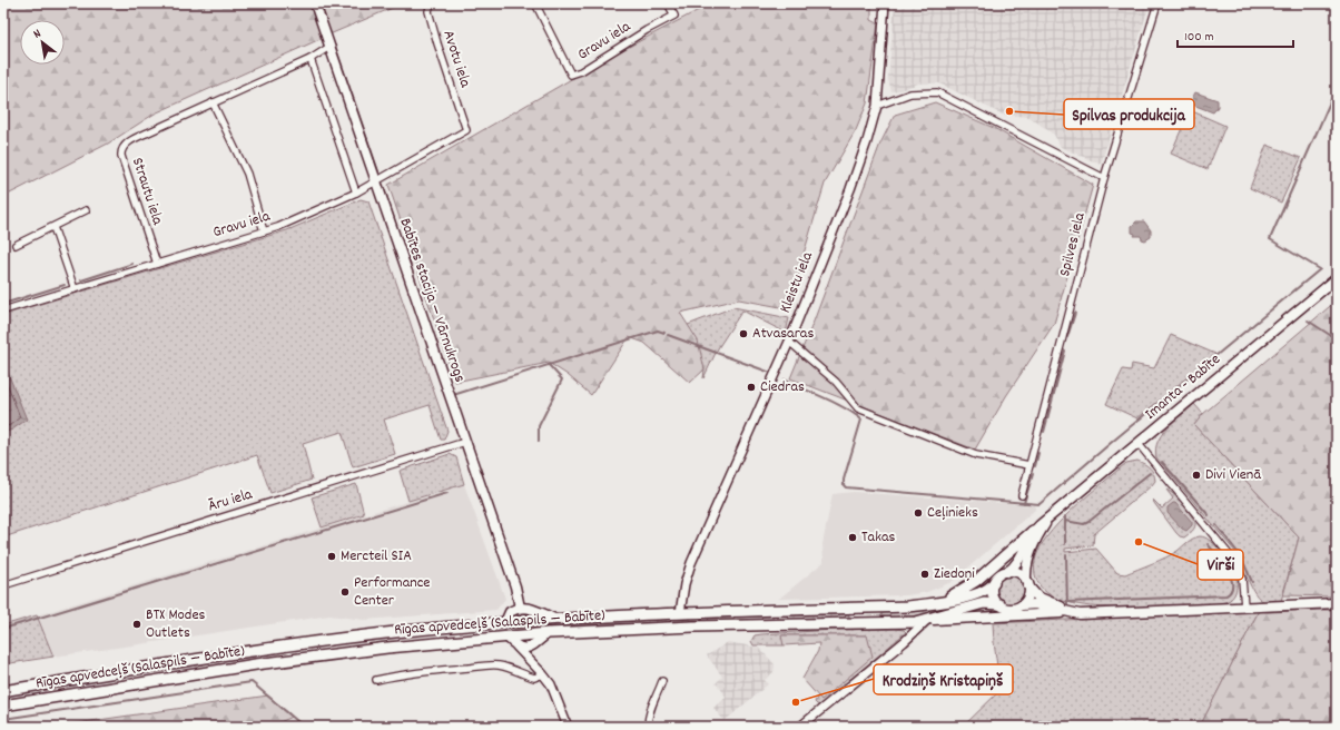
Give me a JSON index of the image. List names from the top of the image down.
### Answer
{
  "streets": {
    "highway": ["Rīgas apvedceļš (Salaspils — Babīte)"],
    "main road": ["Babītes stacija — Vārnukrogs", "Imanta - Babīte"],
    "street": [
      "Gravu iela",
      "Avotu iela",
      "Strautu iela",
      "Spilves iela",
      "Kleistu iela",
      "Āru iela"
    ]
  },
  "crossings": [
    ["Gravu iela", "Avotu iela"],
    ["Gravu iela", "Strautu iela"],
    ["Gravu iela", "Babītes stacija — Vārnukrogs"],
    ["Strautu iela", "Babītes stacija — Vārnukrogs"],
    ["Kleistu iela", "Rīgas apvedceļš (Salaspils — Babīte)"],
    ["Babītes stacija — Vārnukrogs", "Āru iela"],
    ["Imanta - Babīte", "Rīgas apvedceļš (Salaspils — Babīte)"]
  ],
  "places": [
    "Spilvas produkcija",
    "Atvasaras",
    "Ciedras",
    "Divi Vienā",
    "Ceļinieks",
    "Takas",
    "Virši",
    "Mercteil SIA",
    "Ziedoņi",
    "Performance Center",
    "BTX Modes Outlets",
    "Krodziņš Kristapiņš"
  ],
  "scale_bar": "100 m",
  "north": "top left"
}
